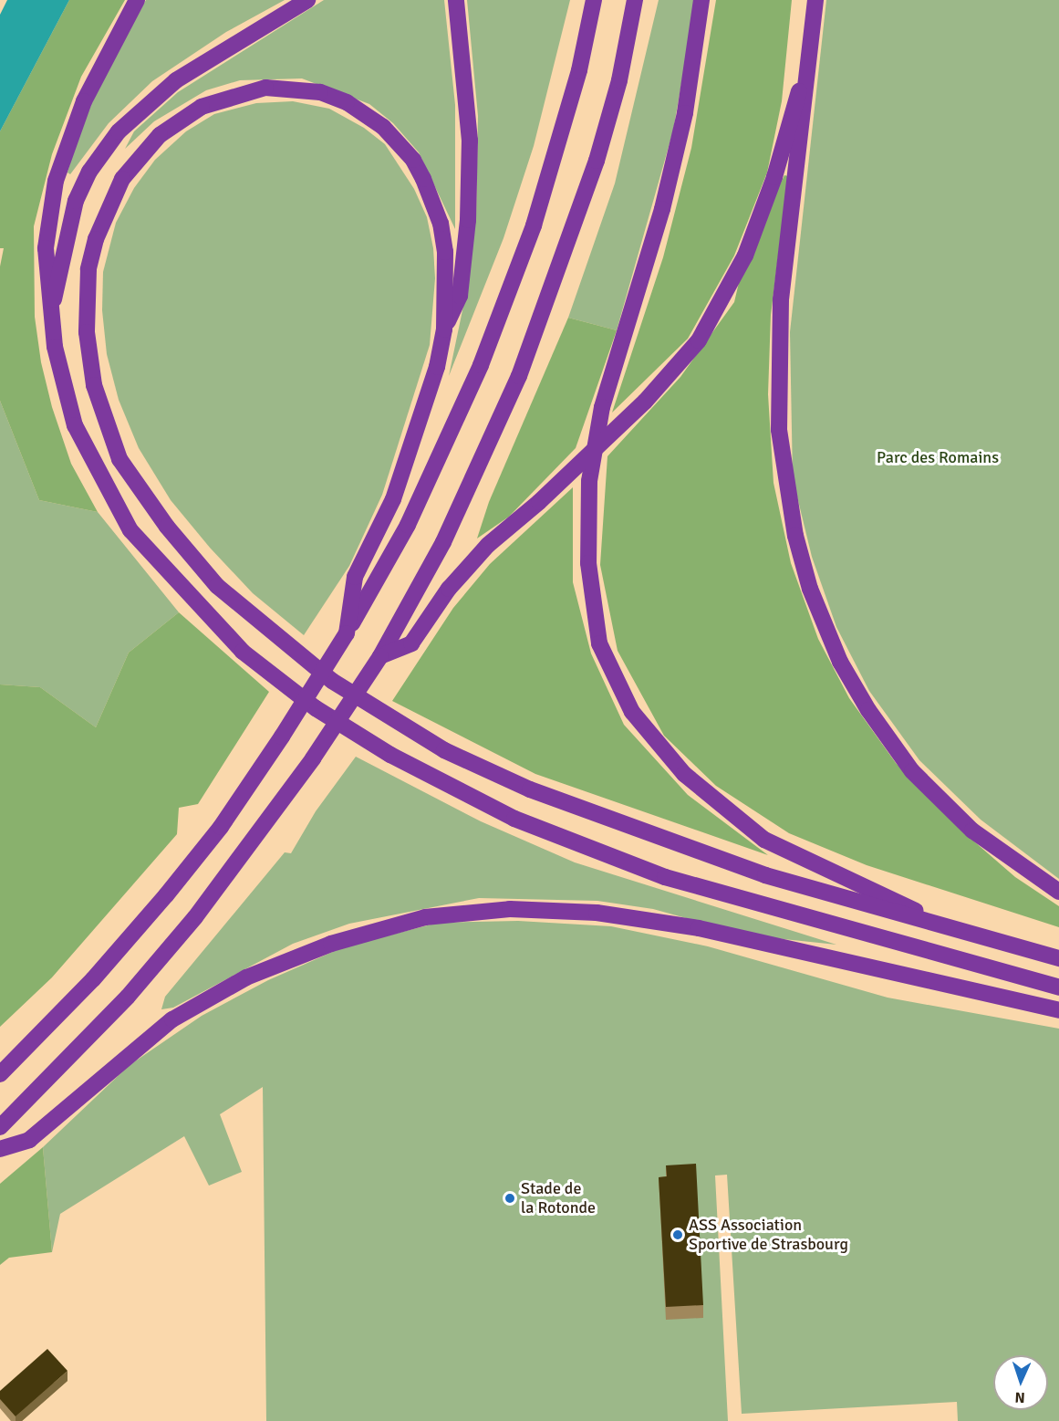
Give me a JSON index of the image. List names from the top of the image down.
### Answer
{
  "parks": ["Parc des Romains"],
  "places": ["Stade de la Rotonde", "ASS Association Sportive de Strasbourg"],
  "north": "bottom"
}
